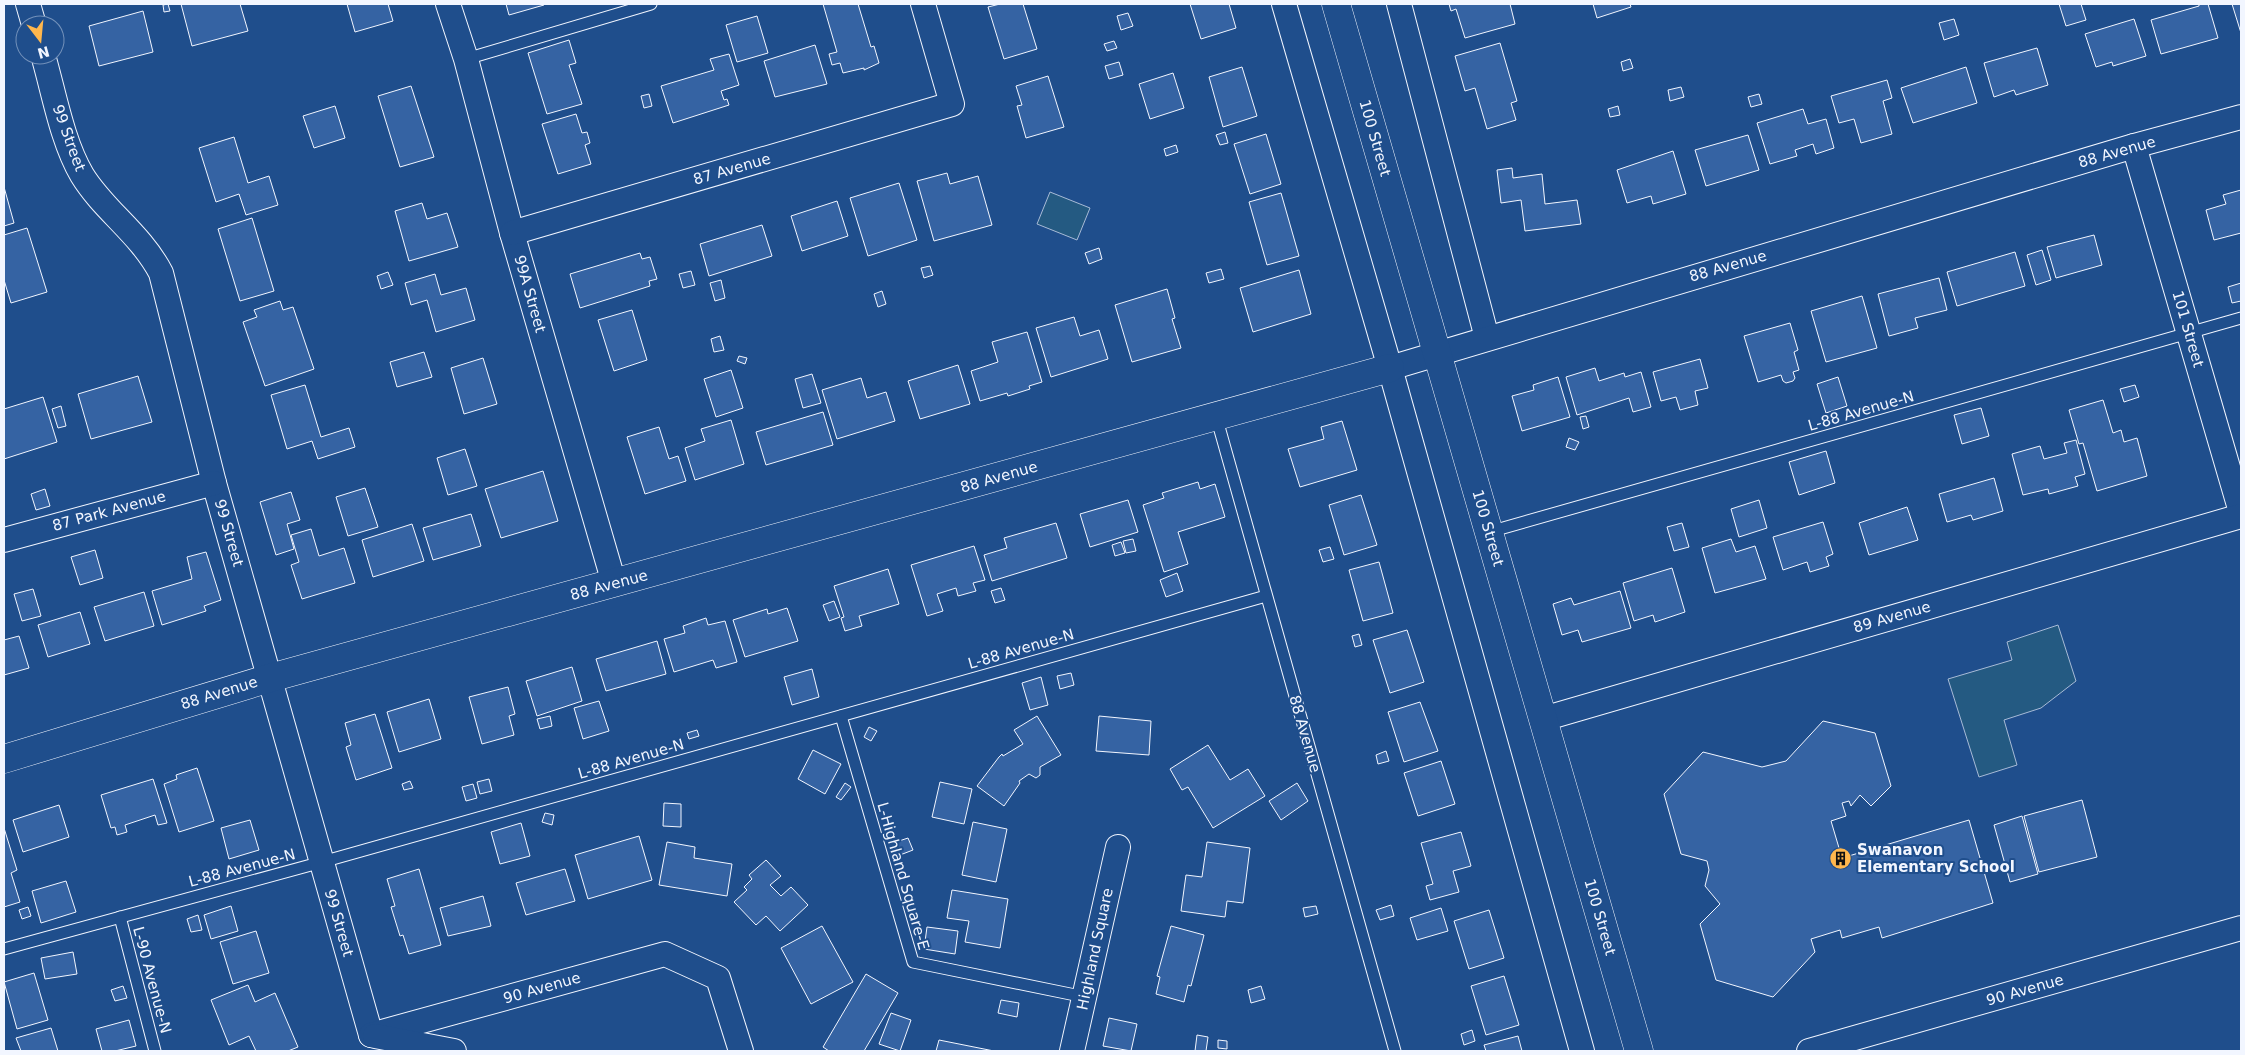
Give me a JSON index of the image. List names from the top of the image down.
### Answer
{
  "streets": {
    "street": [
      "99 Street",
      "100 Street",
      "88 Avenue",
      "87 Avenue",
      "99A Street",
      "101 Street",
      "87 Park Avenue",
      "89 Avenue",
      "Highland Square",
      "90 Avenue"
    ],
    "lane": ["L-88 Avenue-N", "L-Highland Square-E", "L-90 Avenue-N"]
  },
  "crossings": [
    ["99 Street", "88 Avenue"],
    ["99 Street", "L-88 Avenue-N"],
    ["99 Street", "87 Park Avenue"],
    ["99 Street", "90 Avenue"],
    ["100 Street", "88 Avenue"],
    ["100 Street", "L-88 Avenue-N"],
    ["100 Street", "89 Avenue"],
    ["88 Avenue", "99A Street"],
    ["88 Avenue", "101 Street"],
    ["88 Avenue", "L-88 Avenue-N"],
    ["87 Avenue", "99A Street"],
    ["101 Street", "L-88 Avenue-N"],
    ["101 Street", "89 Avenue"],
    ["L-88 Avenue-N", "L-Highland Square-E"],
    ["L-88 Avenue-N", "L-90 Avenue-N"],
    ["L-Highland Square-E", "Highland Square"]
  ],
  "places": {
    "building": ["Swanavon Elementary School"]
  },
  "north": "bottom"
}
